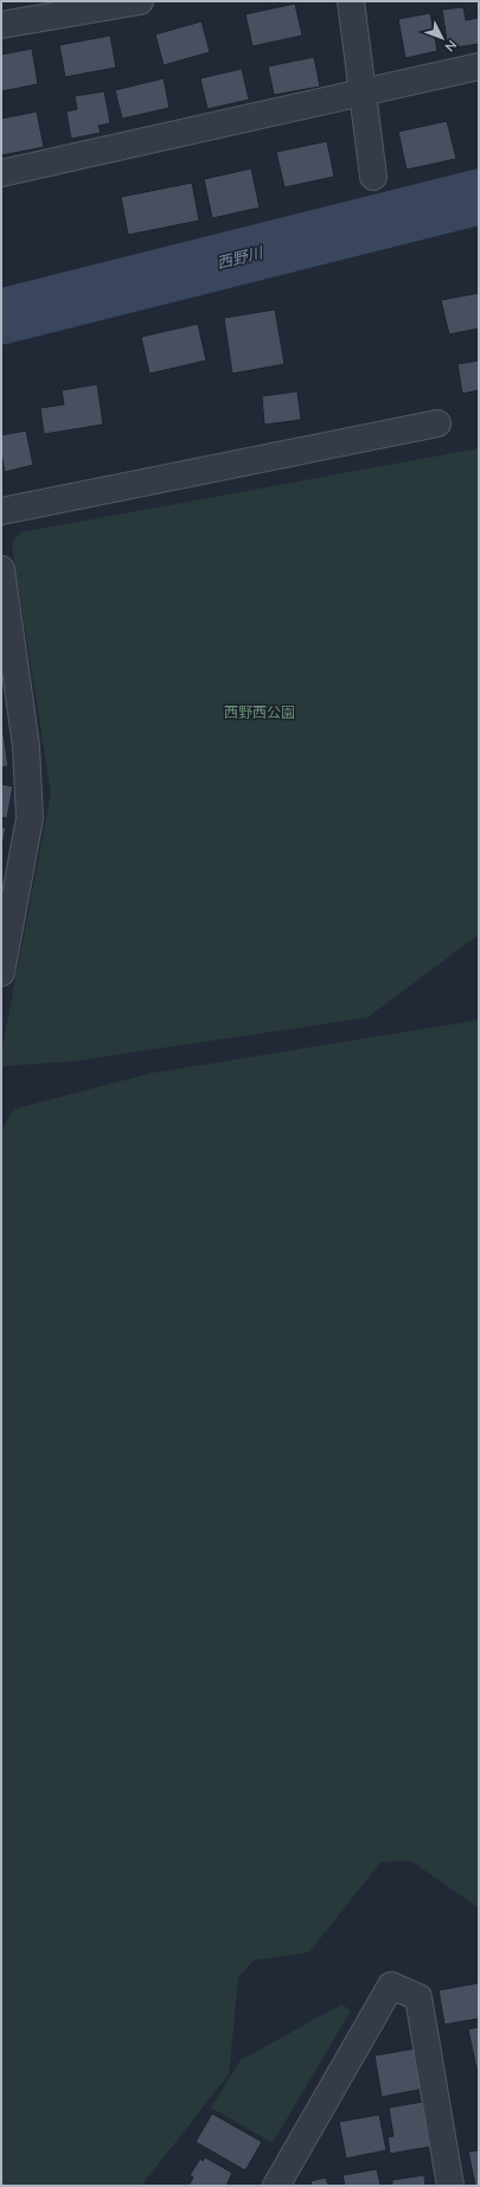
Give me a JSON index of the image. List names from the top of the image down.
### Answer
{
  "water": ["西野川"],
  "parks": ["西野西公園"],
  "north": "bottom right"
}
